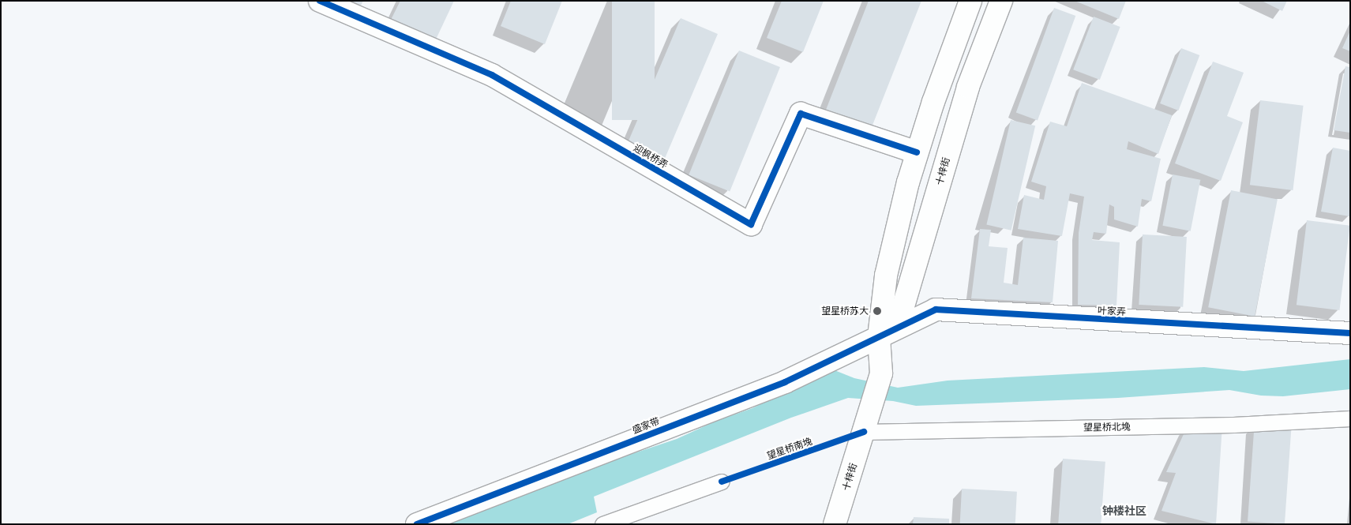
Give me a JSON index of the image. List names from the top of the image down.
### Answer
{
  "streets": {
    "street": [
      "迎枫桥弄",
      "十梓街",
      "叶家弄",
      "盛家带"
    ],
    "lane": ["望星桥北堍"],
    "cycle path": ["望星桥南堍"]
  },
  "crossings": [
    ["迎枫桥弄", "十梓街"],
    ["十梓街", "叶家弄"],
    ["十梓街", "盛家带"],
    ["十梓街", "望星桥北堍"],
    ["叶家弄", "盛家带"]
  ],
  "districts": ["钟楼社区"],
  "places": ["望星桥苏大"]
}
